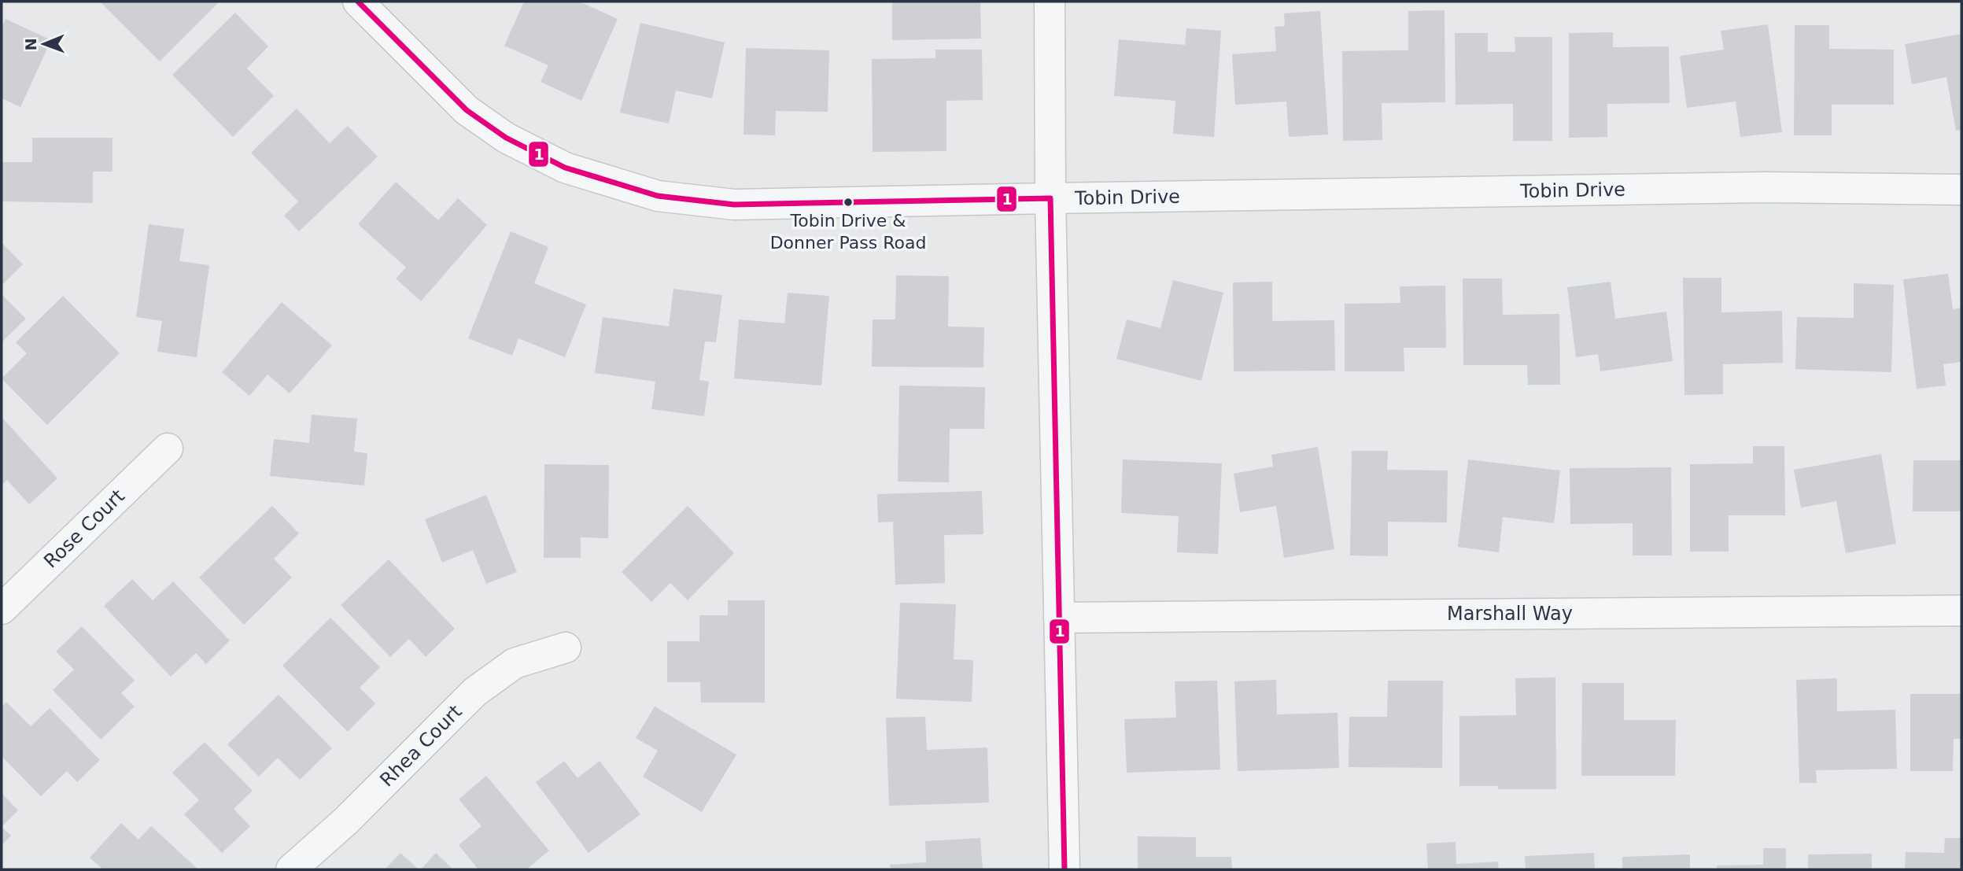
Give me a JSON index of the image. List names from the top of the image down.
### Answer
{
  "streets": {
    "street": [
      "Tobin Drive",
      "Rose Court",
      "Marshall Way",
      "Rhea Court"
    ]
  },
  "places": ["Tobin Drive & Donner Pass Road"],
  "lines": ["transit line 1"],
  "north": "left"
}
